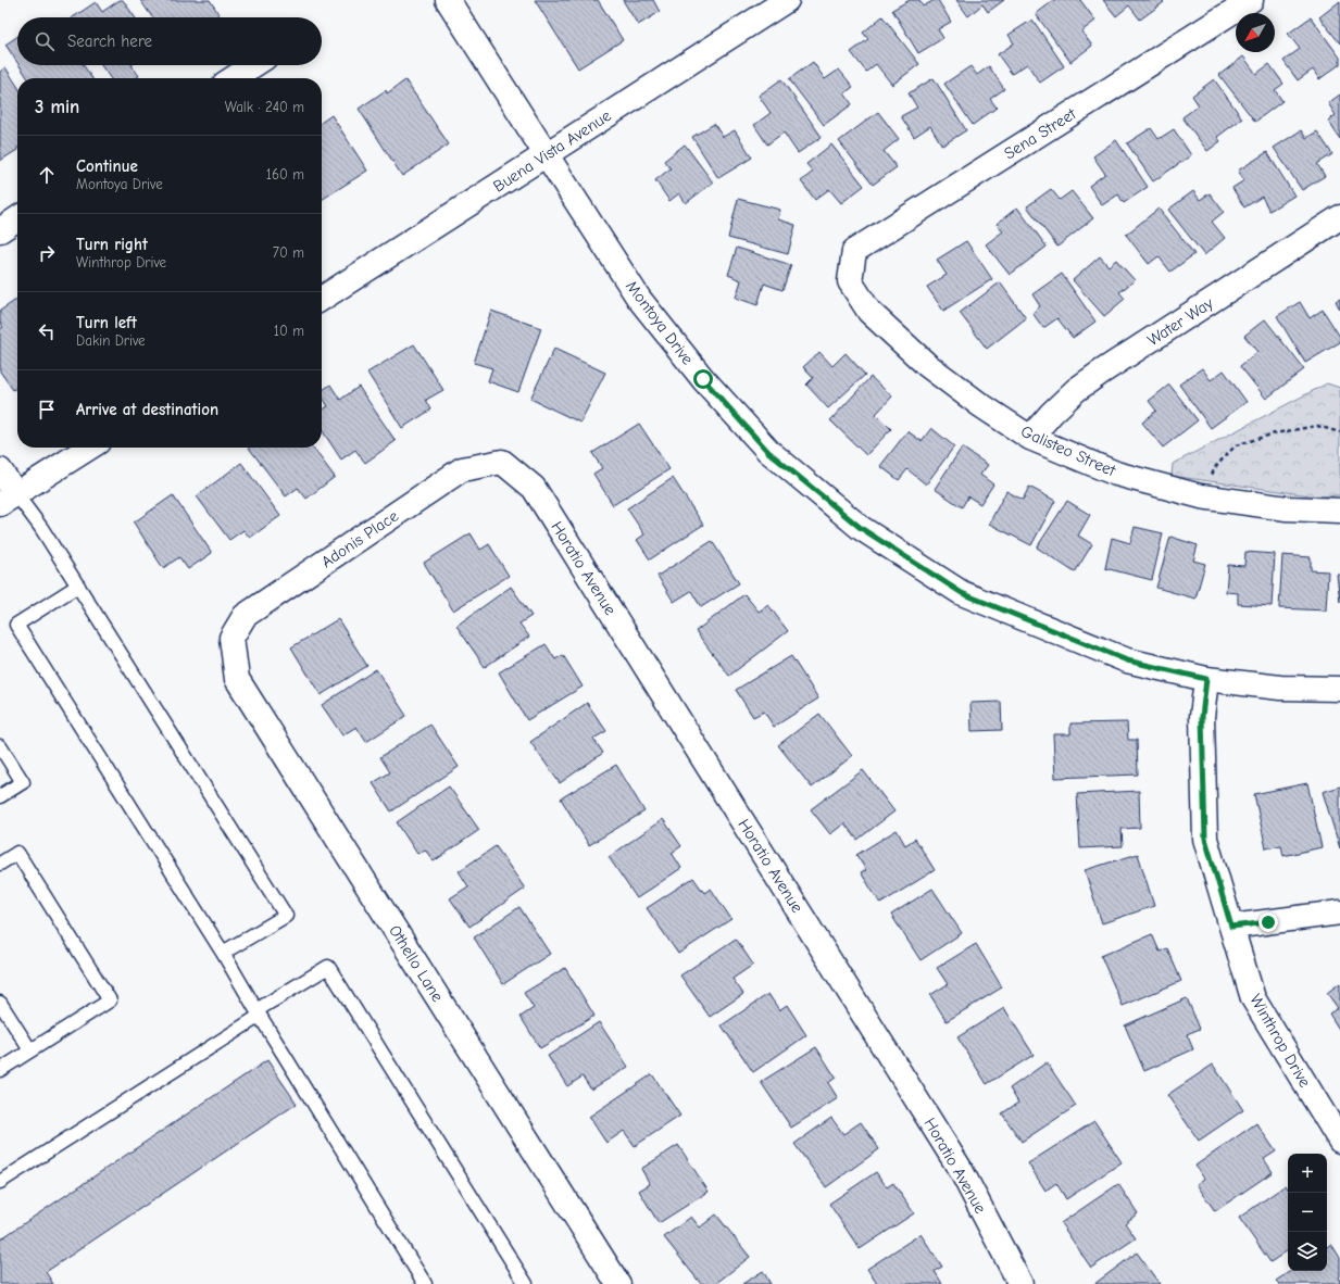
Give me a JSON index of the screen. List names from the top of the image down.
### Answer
{
  "streets": {
    "street": [
      "Sena Street",
      "Buena Vista Avenue",
      "Water Way",
      "Montoya Drive",
      "Galisteo Street",
      "Adonis Place",
      "Horatio Avenue",
      "Othello Lane",
      "Winthrop Drive"
    ]
  },
  "crossings": [
    ["Sena Street", "Galisteo Street"],
    ["Buena Vista Avenue", "Montoya Drive"],
    ["Water Way", "Galisteo Street"],
    ["Montoya Drive", "Winthrop Drive"],
    ["Adonis Place", "Horatio Avenue"],
    ["Adonis Place", "Othello Lane"]
  ],
  "north": "bottom left",
  "page": {
    "search": "Search here",
    "heading": ["3 min", "Walk · 240 m"],
    "list": [
      ["Continue", "Montoya Drive", "160 m"],
      ["Turn right", "Winthrop Drive", "70 m"],
      ["Turn left", "Dakin Drive", "10 m"],
      "Arrive at destination"
    ],
    "map_buttons": ["+", "−"]
  }
}
